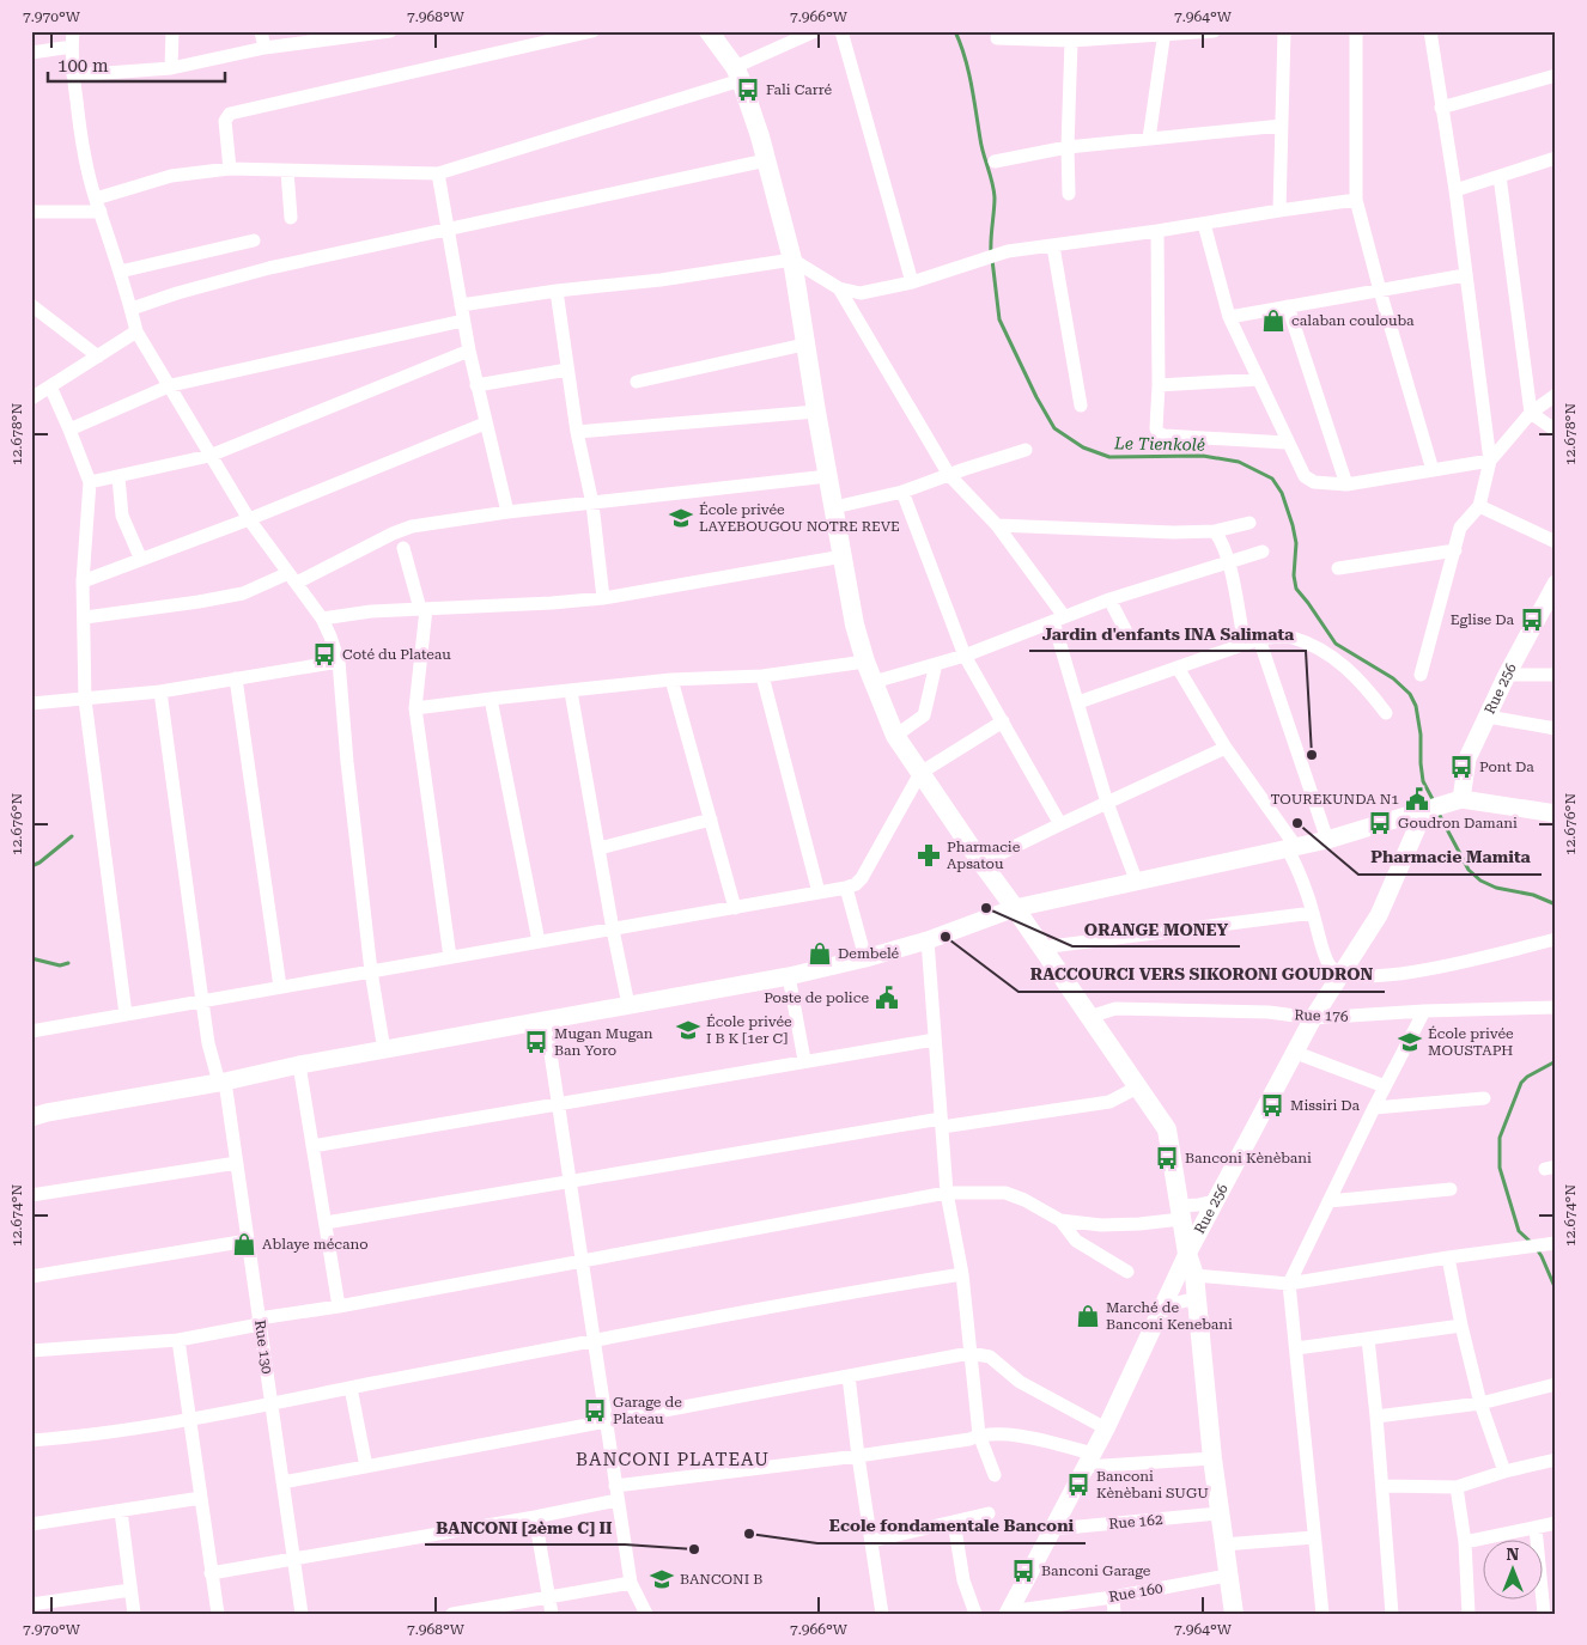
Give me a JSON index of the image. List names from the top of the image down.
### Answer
{
  "streets": {
    "street": [
      "Rue 256",
      "Rue 176",
      "Rue 130",
      "Rue 162",
      "Rue 160"
    ]
  },
  "crossings": [
    ["Rue 256", "Rue 176"],
    ["Rue 256", "Rue 162"],
    ["Rue 256", "Rue 160"]
  ],
  "districts": ["BANCONI PLATEAU"],
  "water": ["Le Tienkolé"],
  "places": {
    "bus stop": [
      "Fali Carré",
      "Eglise Da",
      "Coté du Plateau",
      "Pont Da",
      "Goudron Damani",
      "Mugan Mugan Ban Yoro",
      "Missiri Da",
      "Banconi Kènèbani",
      "Garage de Plateau",
      "Banconi Kènèbani SUGU",
      "Banconi Garage"
    ],
    "shop": [
      "calaban coulouba",
      "Dembelé",
      "Ablaye mécano",
      "Marché de Banconi Kenebani"
    ],
    "school or university": [
      "École privée LAYEBOUGOU NOTRE REVE",
      "École privée I B K [1er C]",
      "École privée MOUSTAPH",
      "BANCONI B"
    ],
    "other": [
      "Jardin d'enfants INA Salimata",
      "Pharmacie Mamita",
      "ORANGE MONEY",
      "RACCOURCI VERS SIKORONI GOUDRON",
      "Ecole fondamentale Banconi",
      "BANCONI [2ème C] II"
    ],
    "public building": ["TOUREKUNDA N1", "Poste de police"],
    "pharmacy": ["Pharmacie Apsatou"]
  },
  "scale_bar": "100 m",
  "north": "top",
  "coordinates": [
    "7.970°W",
    "7.968°W",
    "7.966°W",
    "7.964°W",
    "12.678°N",
    "12.676°N",
    "12.674°N"
  ]
}
